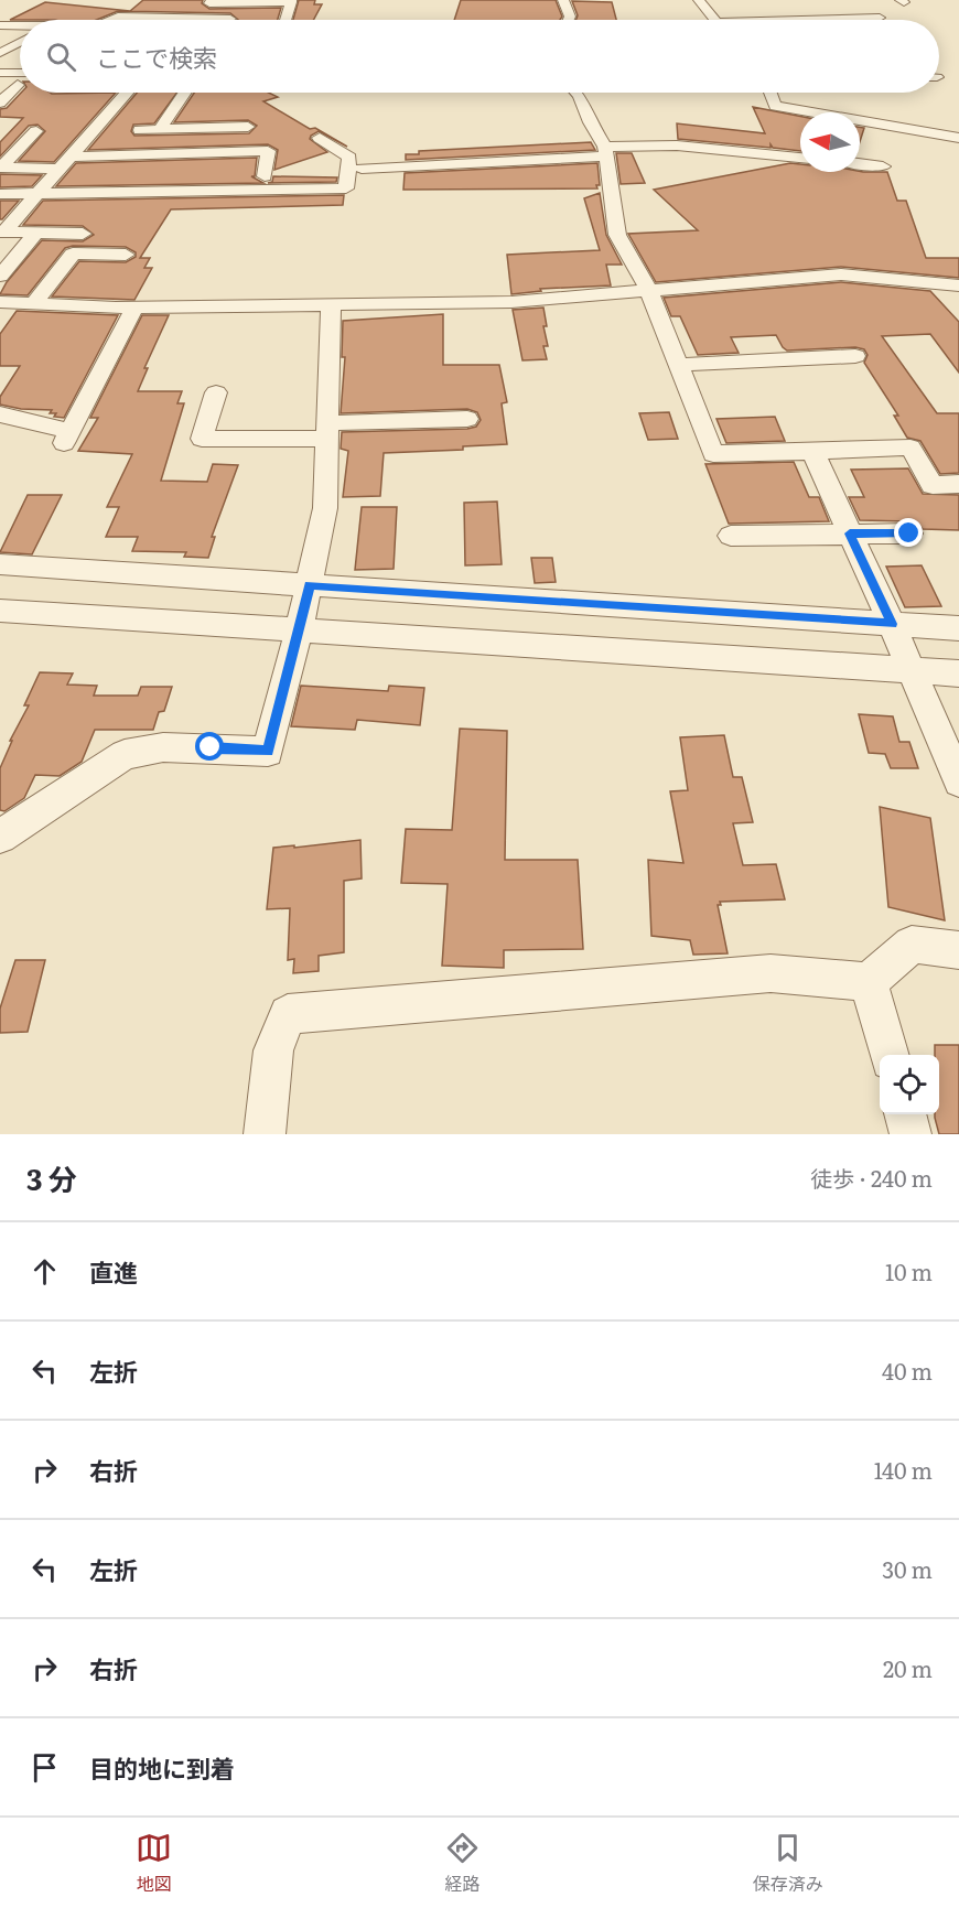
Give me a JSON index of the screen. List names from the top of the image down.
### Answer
{
  "north": "left",
  "page": {
    "search": "ここで検索",
    "heading": ["3 分", "徒歩 · 240 m"],
    "list": [
      ["直進", "10 m"],
      ["左折", "40 m"],
      ["右折", "140 m"],
      ["左折", "30 m"],
      ["右折", "20 m"],
      "目的地に到着"
    ],
    "nav": ["地図", "経路", "保存済み"]
  }
}
